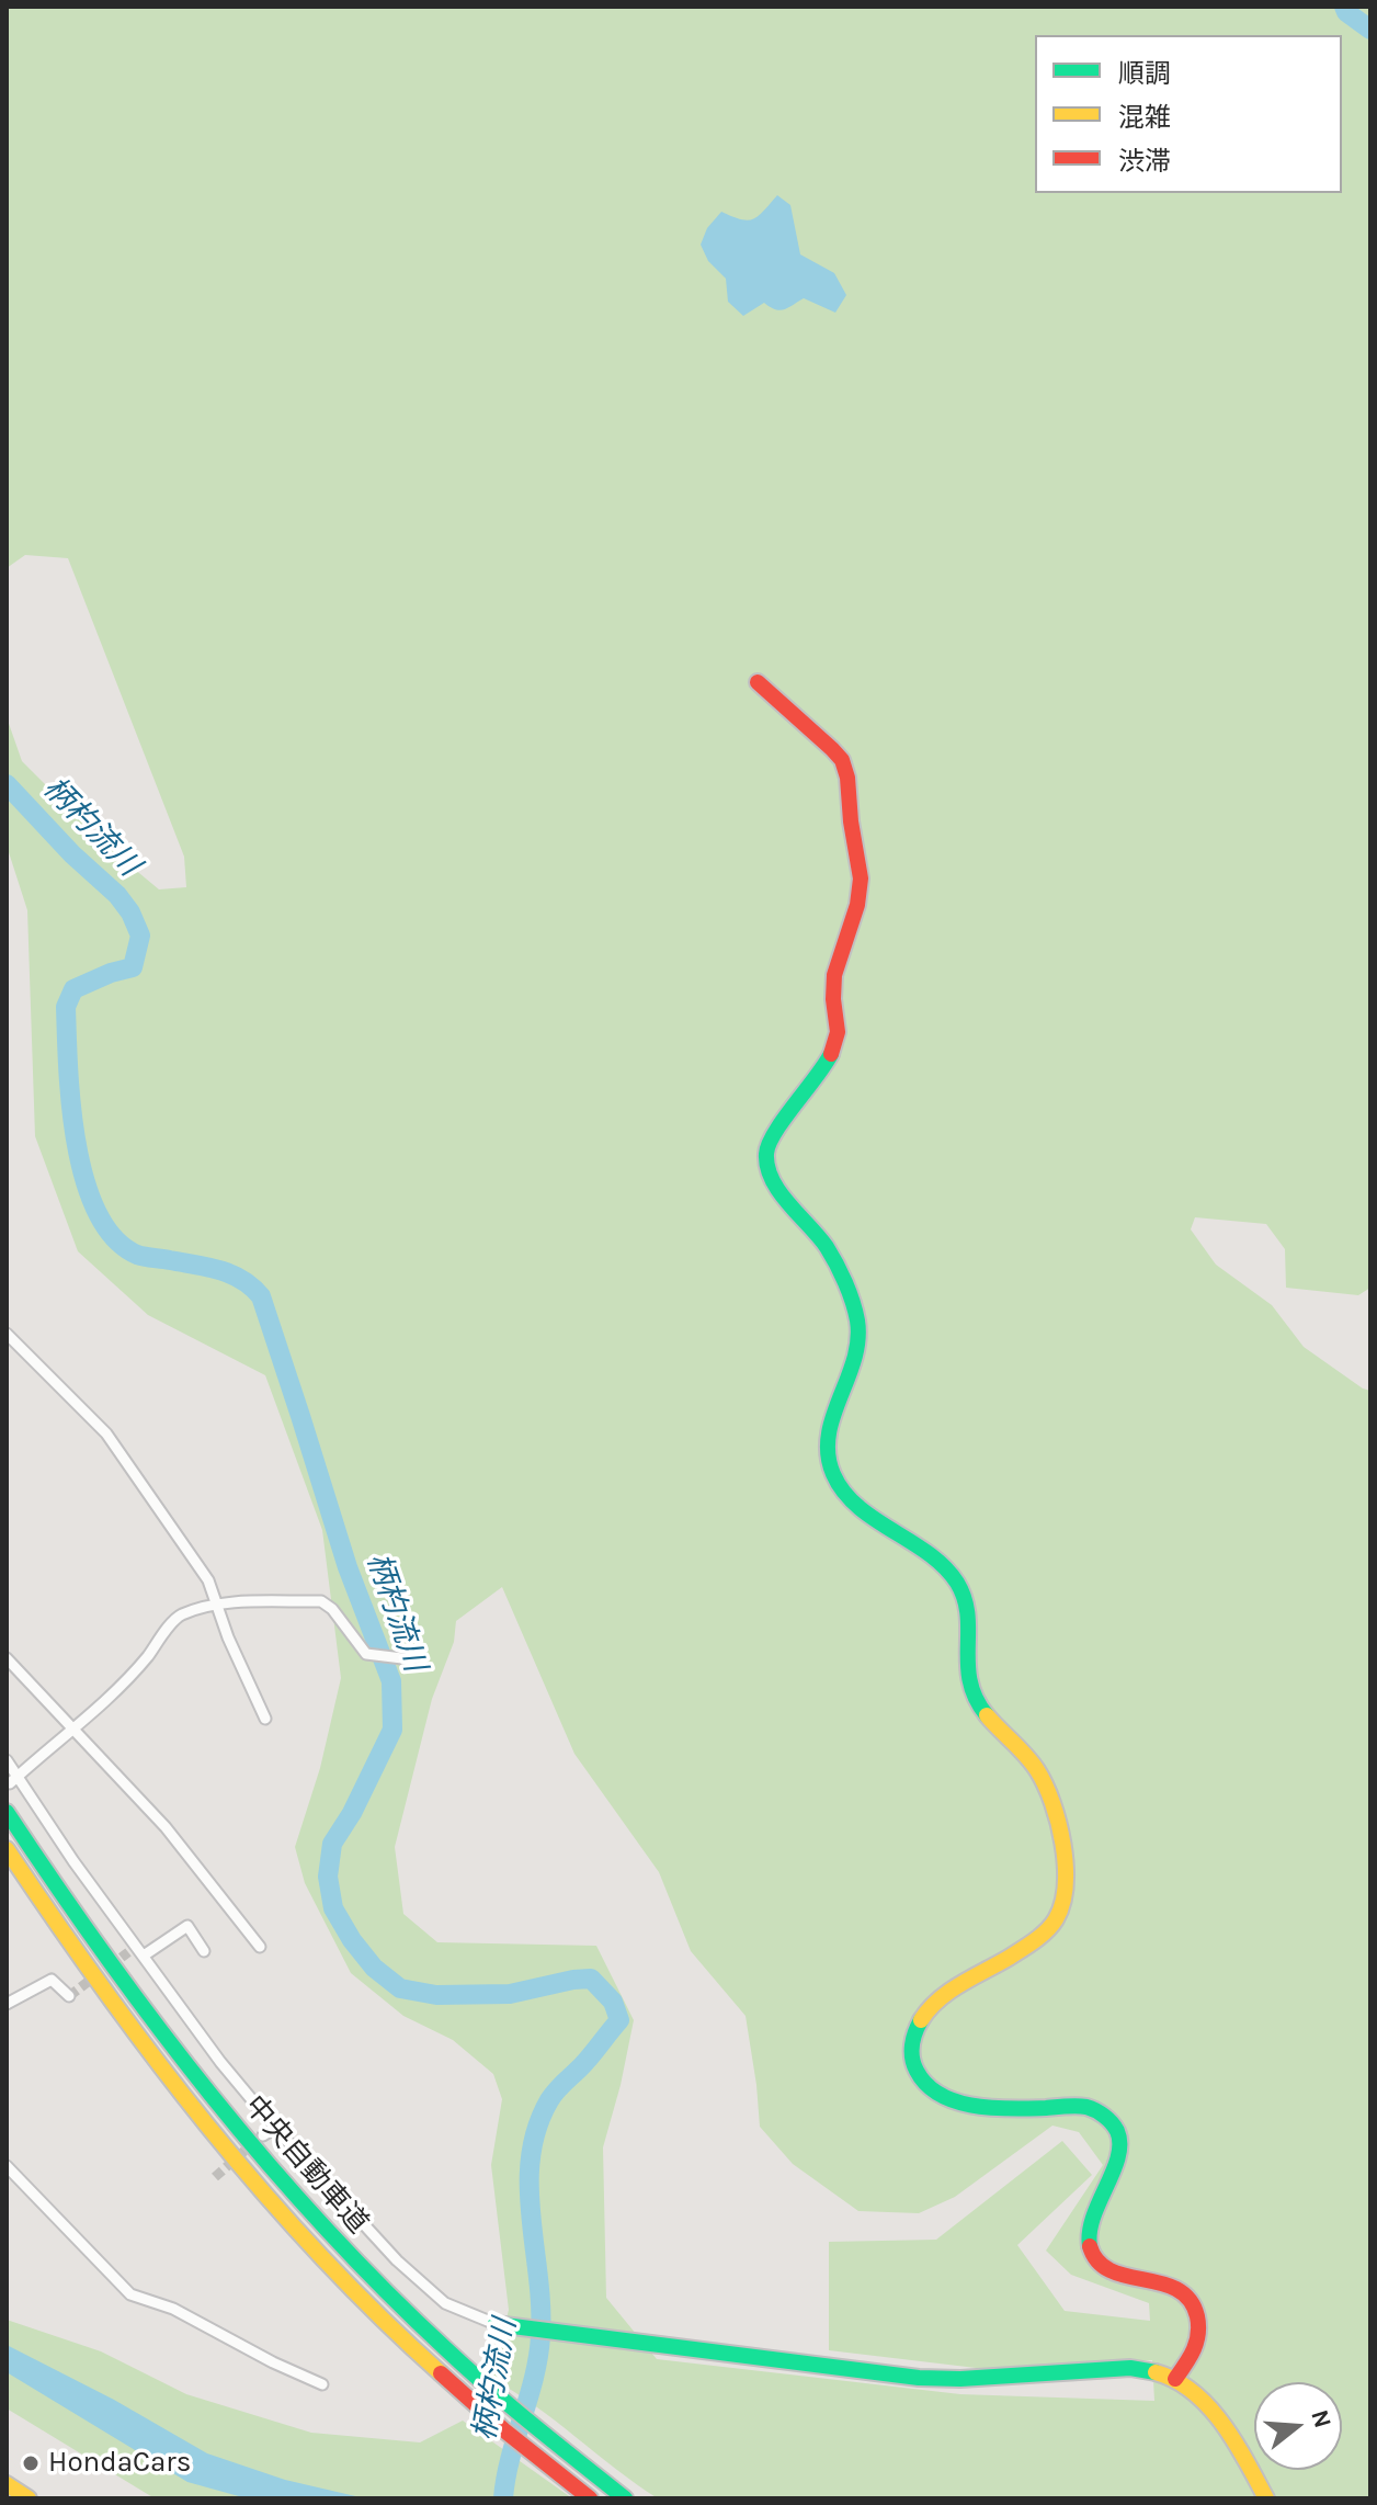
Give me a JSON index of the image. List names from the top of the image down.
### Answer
{
  "streets": {
    "main road": ["中央自動車道"]
  },
  "water": ["柄杓流川"],
  "places": ["HondaCars"],
  "legend": ["順調", "混雑", "渋滞"],
  "north": "right"
}
